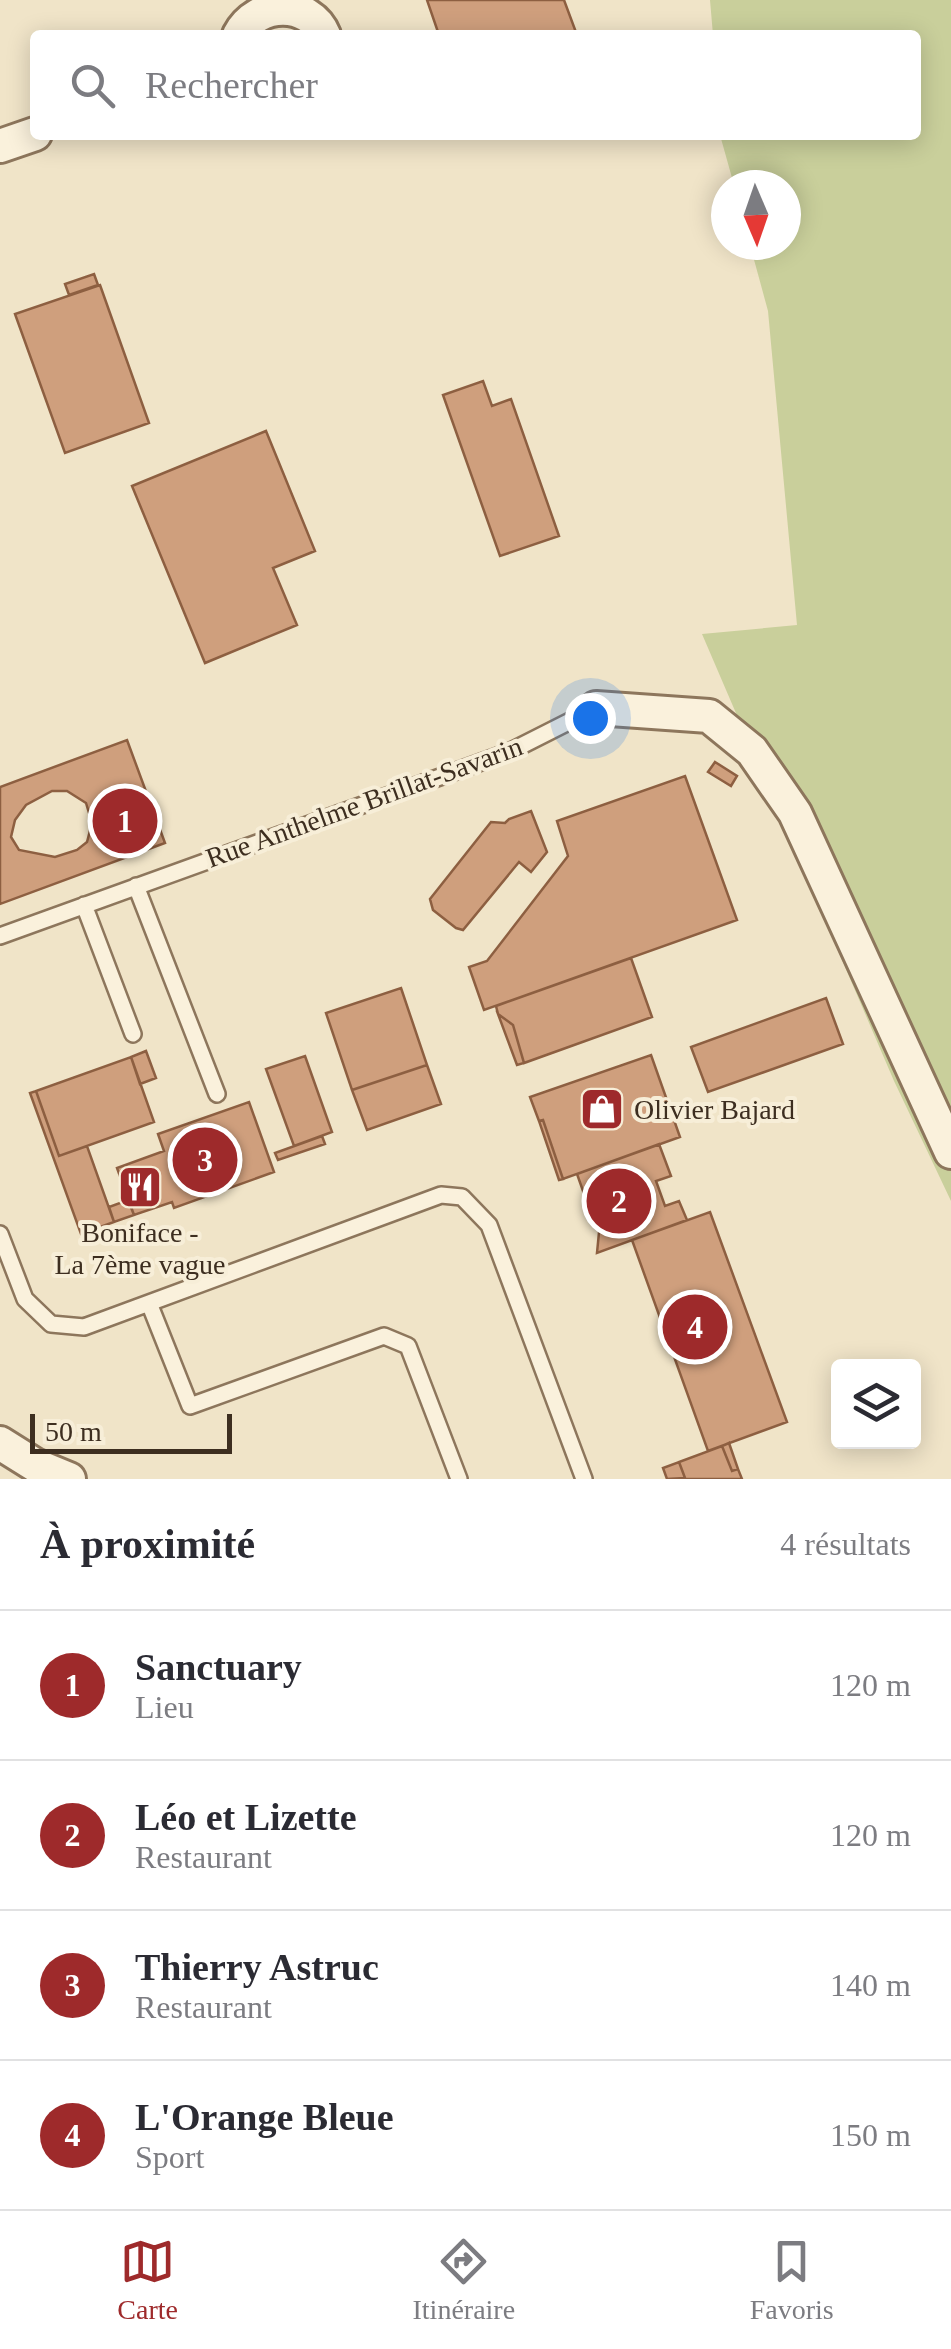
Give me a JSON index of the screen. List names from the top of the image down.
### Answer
{
  "streets": {
    "street": ["Rue Anthelme Brillat-Savarin"]
  },
  "places": {
    "shop": ["Olivier Bajard"],
    "restaurant": ["Boniface - La 7ème vague"]
  },
  "scale_bar": "50 m",
  "north": "bottom",
  "page": {
    "search": "Rechercher",
    "pins": [
      "1",
      "3",
      "2",
      "4"
    ],
    "scale": "50 m",
    "heading": ["À proximité", "4 résultats"],
    "list": [
      {
        "mark": "1",
        "name": "Sanctuary",
        "note": "Lieu",
        "value": "120 m"
      },
      {
        "mark": "2",
        "name": "Léo et Lizette",
        "note": "Restaurant",
        "value": "120 m"
      },
      {
        "mark": "3",
        "name": "Thierry Astruc",
        "note": "Restaurant",
        "value": "140 m"
      },
      {
        "mark": "4",
        "name": "L'Orange Bleue",
        "note": "Sport",
        "value": "150 m"
      }
    ],
    "nav": ["Carte", "Itinéraire", "Favoris"]
  }
}
